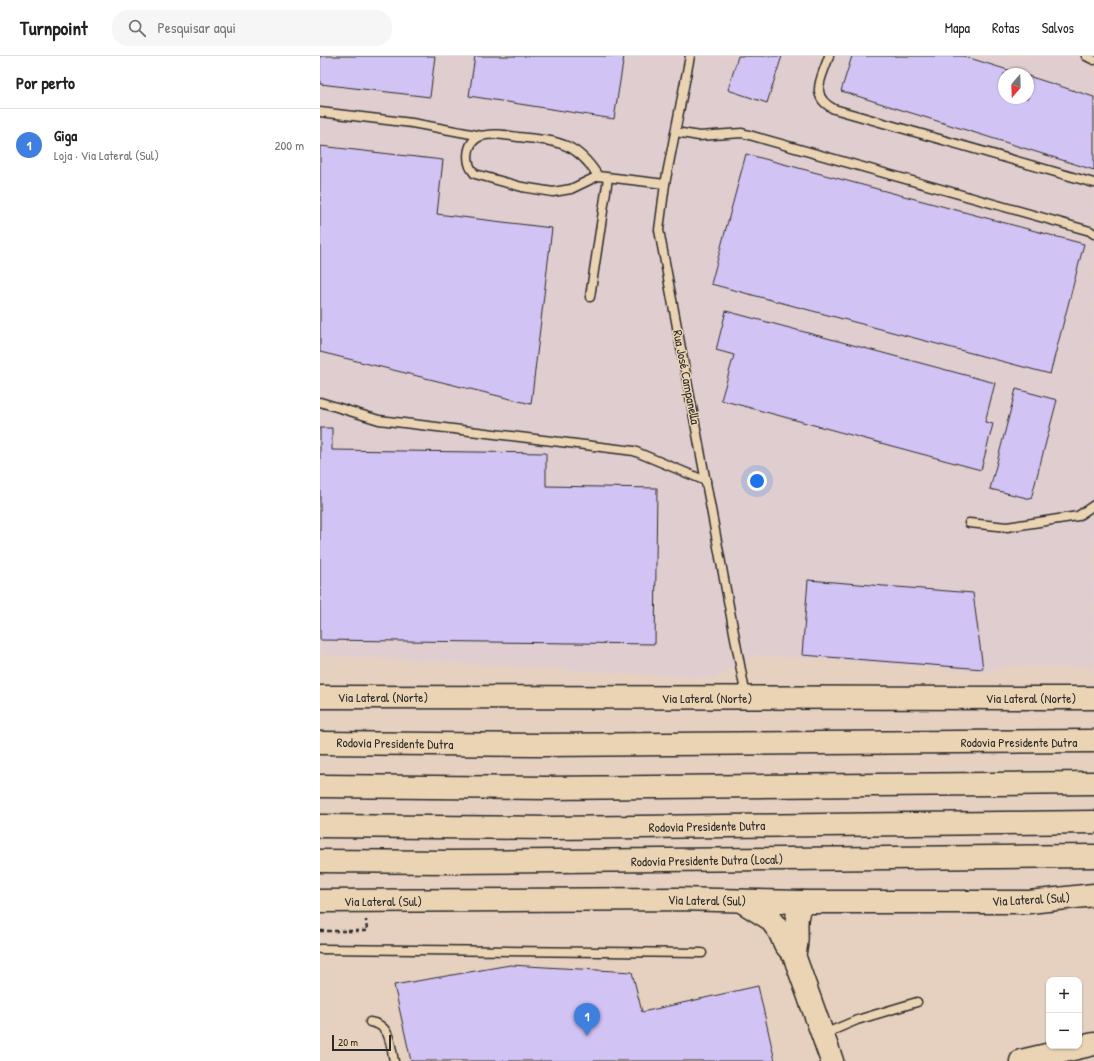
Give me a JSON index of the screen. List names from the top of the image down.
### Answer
{
  "streets": {
    "main road": [
      "Via Lateral (Norte)",
      "Rodovia Presidente Dutra",
      "Rodovia Presidente Dutra (Local)",
      "Via Lateral (Sul)"
    ],
    "lane": ["Rua José Campanella"]
  },
  "crossings": [
    ["Rua José Campanella", "Via Lateral (Norte)"]
  ],
  "scale_bar": "20 m",
  "north": "bottom",
  "page": {
    "header": "Turnpoint",
    "search": "Pesquisar aqui",
    "nav": ["Mapa", "Rotas", "Salvos"],
    "heading": "Por perto",
    "list": [
      {
        "mark": "1",
        "name": "Giga",
        "note": "Loja · Via Lateral (Sul)",
        "value": "200 m"
      }
    ],
    "map_buttons": ["+", "−"],
    "pins": "1",
    "scale": "20 m"
  }
}
